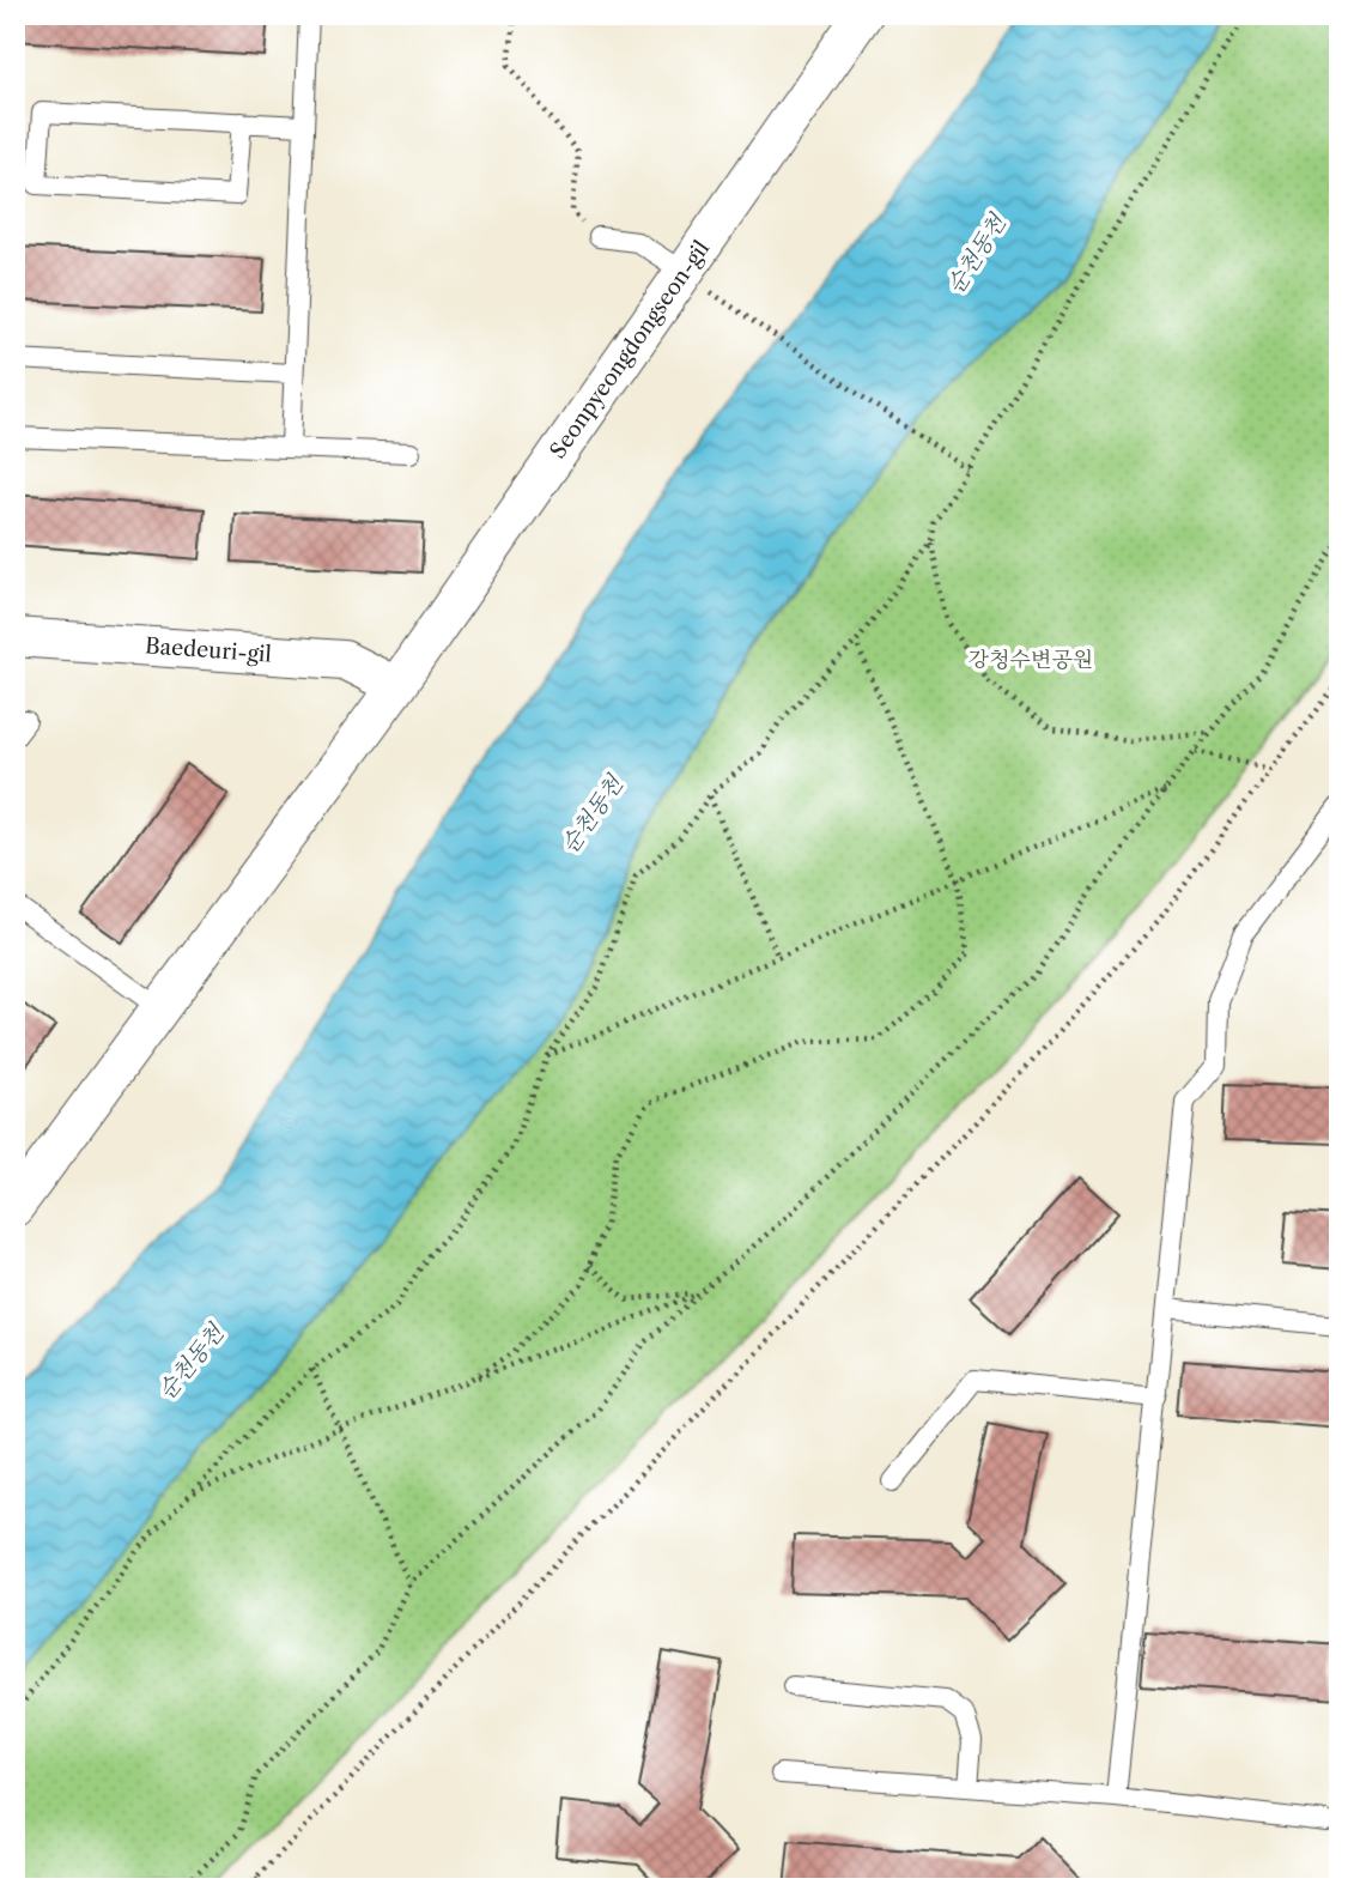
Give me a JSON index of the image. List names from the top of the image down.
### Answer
{
  "streets": {
    "street": ["Seonpyeongdongseon-gil", "Baedeuri-gil"]
  },
  "crossings": [
    ["Seonpyeongdongseon-gil", "Baedeuri-gil"]
  ],
  "water": ["순천동천"],
  "parks": ["강청수변공원"]
}
